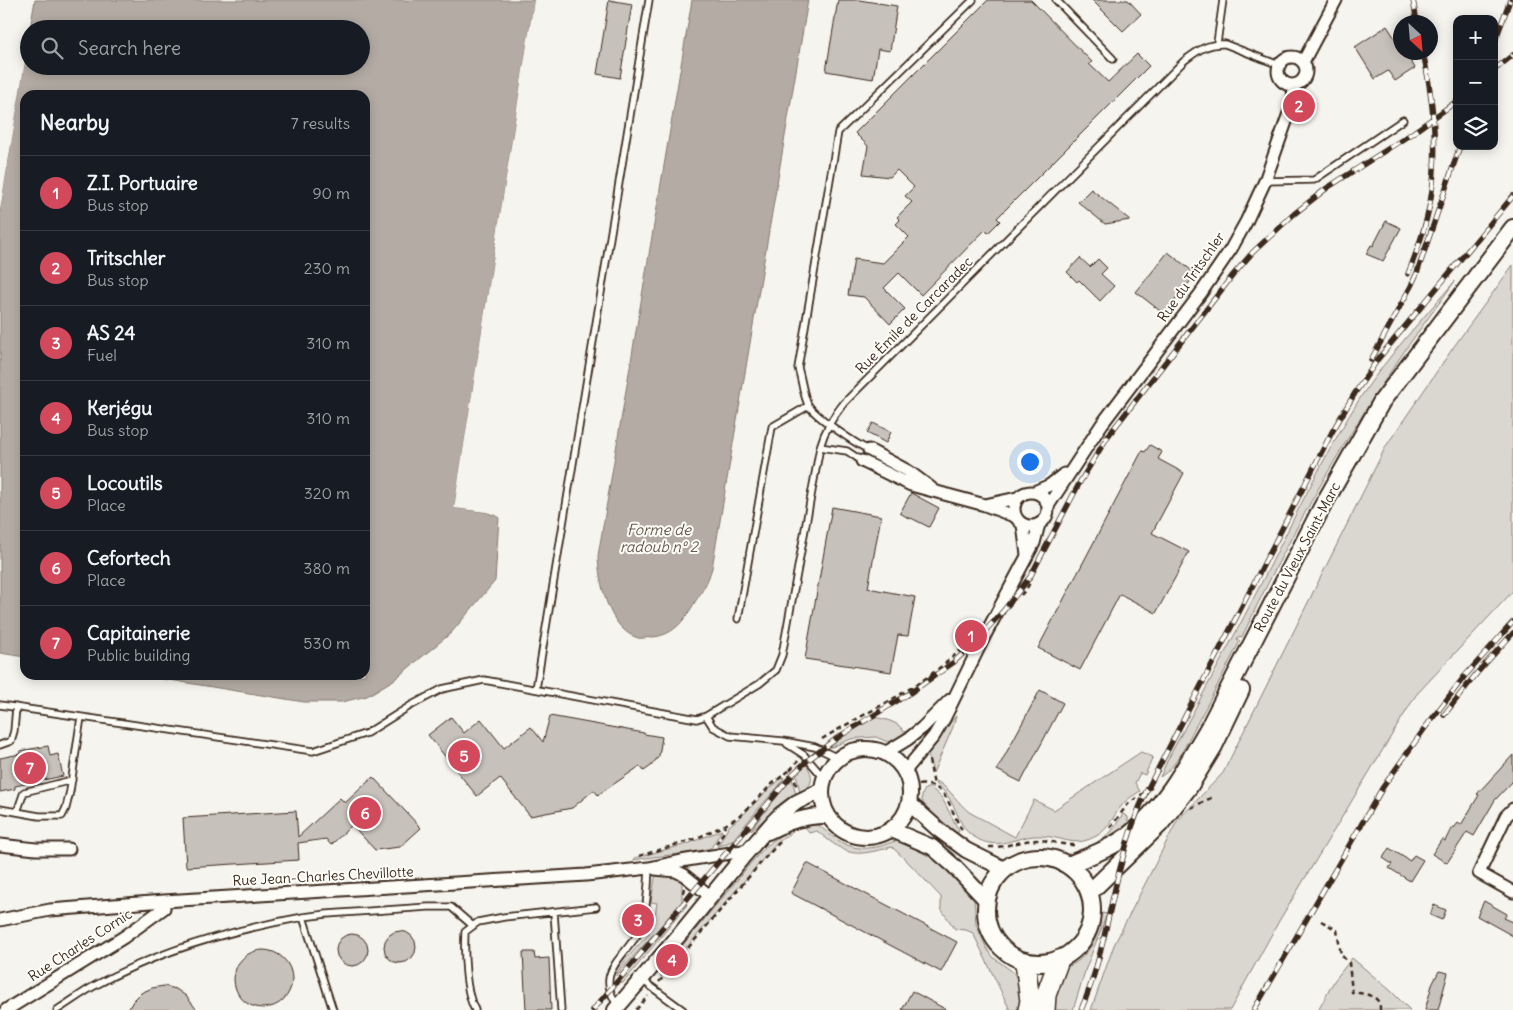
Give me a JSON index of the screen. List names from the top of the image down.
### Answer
{
  "streets": {
    "main road": ["Route du Vieux Saint-Marc"],
    "street": ["Rue du Tritschler", "Rue Jean-Charles Chevillotte", "Rue Charles Cornic"],
    "lane": ["Rue Émile de Carcaradec"]
  },
  "crossings": [
    ["Rue Jean-Charles Chevillotte", "Rue Charles Cornic"]
  ],
  "water": ["Forme de radoub nº 2"],
  "north": "bottom right",
  "page": {
    "map_buttons": ["+", "−"],
    "search": "Search here",
    "pins": [
      "2",
      "1",
      "5",
      "7",
      "6",
      "3",
      "4"
    ],
    "heading": ["Nearby", "7 results"],
    "list": [
      {
        "mark": "1",
        "name": "Z.I. Portuaire",
        "note": "Bus stop",
        "value": "90 m"
      },
      {
        "mark": "2",
        "name": "Tritschler",
        "note": "Bus stop",
        "value": "230 m"
      },
      {
        "mark": "3",
        "name": "AS 24",
        "note": "Fuel",
        "value": "310 m"
      },
      {
        "mark": "4",
        "name": "Kerjégu",
        "note": "Bus stop",
        "value": "310 m"
      },
      {
        "mark": "5",
        "name": "Locoutils",
        "note": "Place",
        "value": "320 m"
      },
      {
        "mark": "6",
        "name": "Cefortech",
        "note": "Place",
        "value": "380 m"
      },
      {
        "mark": "7",
        "name": "Capitainerie",
        "note": "Public building",
        "value": "530 m"
      }
    ]
  }
}
